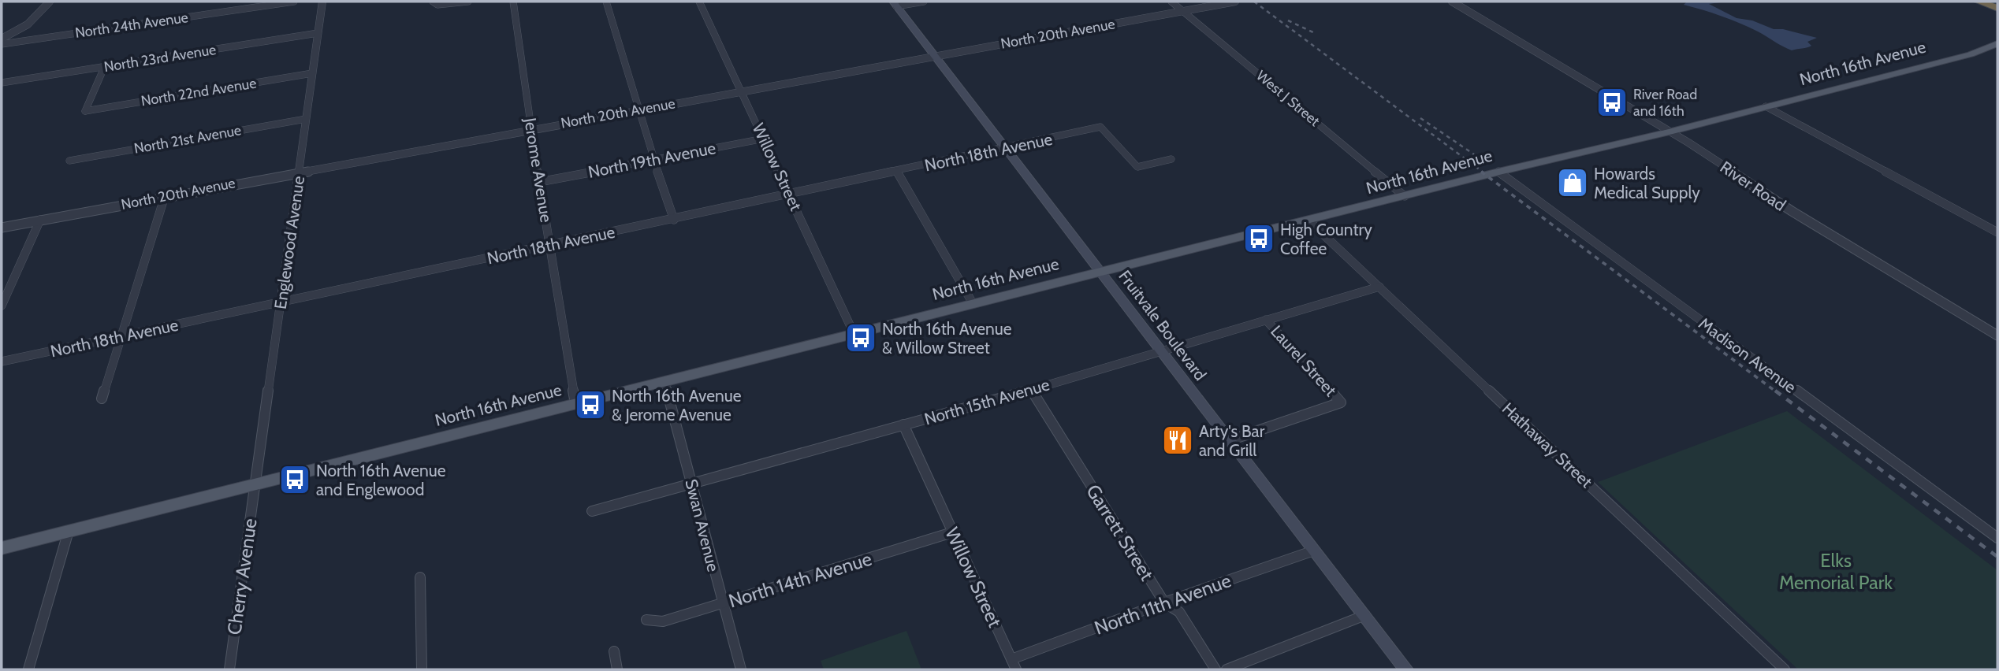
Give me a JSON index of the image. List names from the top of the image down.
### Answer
{
  "streets": {
    "main road": ["North 16th Avenue", "Fruitvale Boulevard"],
    "street": [
      "North 24th Avenue",
      "North 20th Avenue",
      "North 23rd Avenue",
      "North 22nd Avenue",
      "West J Street",
      "North 21st Avenue",
      "North 18th Avenue",
      "North 19th Avenue",
      "Willow Street",
      "Jerome Avenue",
      "River Road",
      "Englewood Avenue",
      "Madison Avenue",
      "Laurel Street",
      "North 15th Avenue",
      "Hathaway Street",
      "Swan Avenue",
      "Garrett Street",
      "Cherry Avenue",
      "North 14th Avenue",
      "North 11th Avenue"
    ]
  },
  "crossings": [
    ["North 20th Avenue", "West J Street"],
    ["North 20th Avenue", "Willow Street"],
    ["North 20th Avenue", "Jerome Avenue"],
    ["North 20th Avenue", "Englewood Avenue"],
    ["North 20th Avenue", "Fruitvale Boulevard"],
    ["North 23rd Avenue", "North 22nd Avenue"],
    ["North 23rd Avenue", "Englewood Avenue"],
    ["North 16th Avenue", "West J Street"],
    ["North 16th Avenue", "Willow Street"],
    ["North 16th Avenue", "Jerome Avenue"],
    ["North 16th Avenue", "River Road"],
    ["North 16th Avenue", "Englewood Avenue"],
    ["North 16th Avenue", "Fruitvale Boulevard"],
    ["North 16th Avenue", "Madison Avenue"],
    ["North 16th Avenue", "Hathaway Street"],
    ["North 16th Avenue", "Swan Avenue"],
    ["North 16th Avenue", "Cherry Avenue"],
    ["North 22nd Avenue", "Englewood Avenue"],
    ["North 21st Avenue", "Englewood Avenue"],
    ["North 18th Avenue", "Willow Street"],
    ["North 18th Avenue", "Jerome Avenue"],
    ["North 18th Avenue", "Englewood Avenue"],
    ["North 18th Avenue", "Fruitvale Boulevard"],
    ["North 19th Avenue", "Willow Street"],
    ["North 19th Avenue", "Jerome Avenue"],
    ["Willow Street", "North 15th Avenue"],
    ["Willow Street", "North 14th Avenue"],
    ["Willow Street", "North 11th Avenue"],
    ["Englewood Avenue", "Cherry Avenue"],
    ["Fruitvale Boulevard", "Laurel Street"],
    ["Fruitvale Boulevard", "North 15th Avenue"],
    ["Fruitvale Boulevard", "North 11th Avenue"],
    ["Laurel Street", "North 15th Avenue"],
    ["North 15th Avenue", "Hathaway Street"],
    ["North 15th Avenue", "Swan Avenue"],
    ["North 15th Avenue", "Garrett Street"],
    ["Swan Avenue", "North 14th Avenue"],
    ["Garrett Street", "North 11th Avenue"]
  ],
  "parks": ["Elks Memorial Park"],
  "places": {
    "bus stop": [
      "River Road and 16th",
      "High Country Coffee",
      "North 16th Avenue & Willow Street",
      "North 16th Avenue & Jerome Avenue",
      "North 16th Avenue and Englewood"
    ],
    "shop": ["Howards Medical Supply"],
    "restaurant": ["Arty's Bar and Grill"]
  }
}
